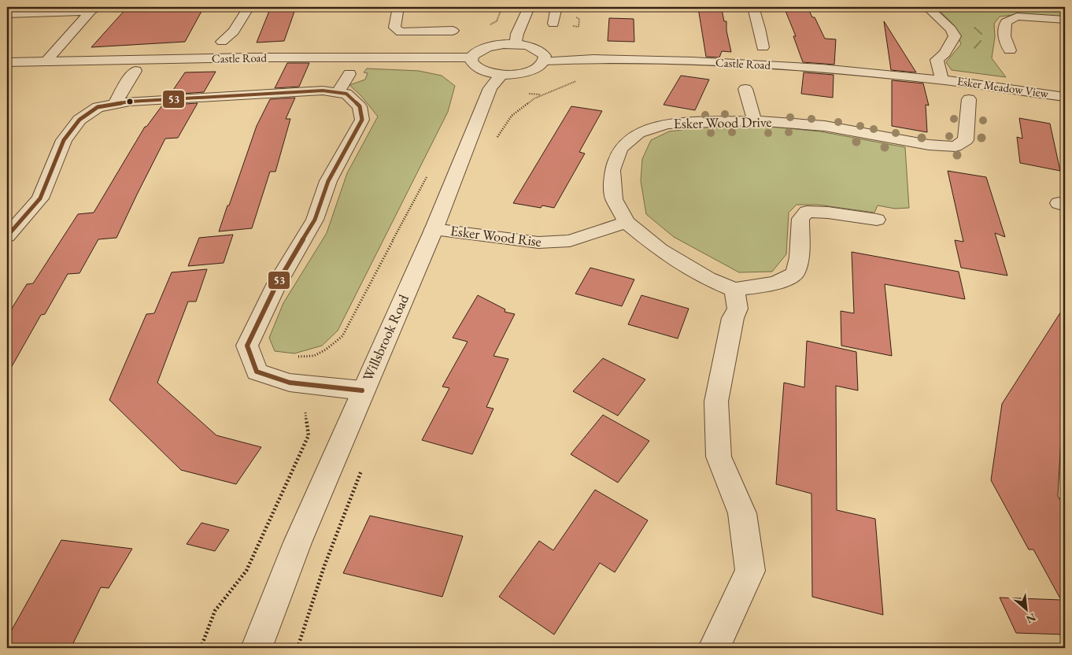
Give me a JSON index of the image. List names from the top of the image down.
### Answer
{
  "streets": {
    "street": [
      "Castle Road",
      "Esker Meadow View",
      "Esker Wood Drive",
      "Esker Wood Rise",
      "Willsbrook Road"
    ]
  },
  "crossings": [
    ["Castle Road", "Esker Meadow View"],
    ["Esker Wood Drive", "Esker Wood Rise"],
    ["Esker Wood Rise", "Willsbrook Road"]
  ],
  "lines": ["transit line 53"],
  "north": "bottom right"
}
